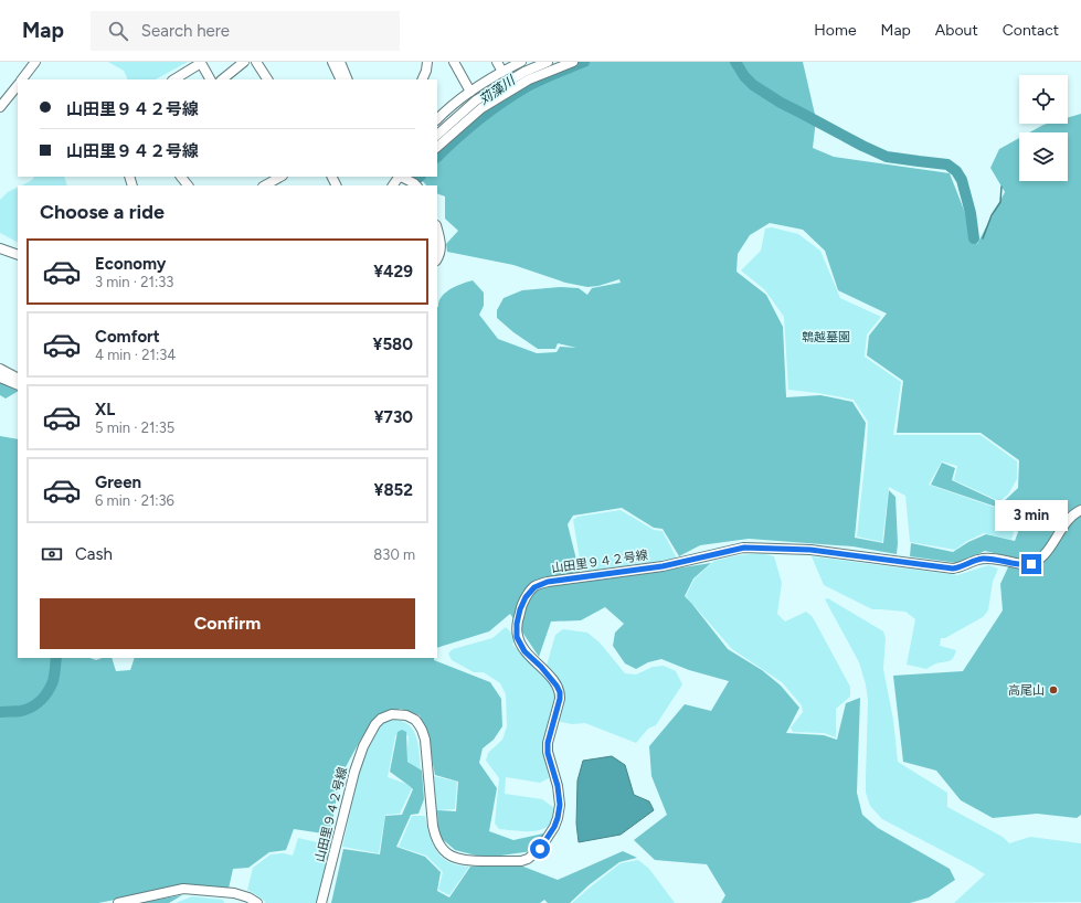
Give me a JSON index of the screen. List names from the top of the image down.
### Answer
{
  "streets": {
    "street": ["山田里９４２号線"]
  },
  "water": ["苅藻川"],
  "parks": ["鵯越墓園"],
  "places": ["高尾山"],
  "page": {
    "header": "Map",
    "search": "Search here",
    "nav": [
      "Home",
      "Map",
      "About",
      "Contact"
    ],
    "banner": ["山田里９４２号線", "山田里９４２号線"],
    "heading": "Choose a ride",
    "list": [
      {
        "name": "Economy",
        "note": "3 min · 21:33",
        "value": "¥429"
      },
      {
        "name": "Comfort",
        "note": "4 min · 21:34",
        "value": "¥580"
      },
      {
        "name": "XL",
        "note": "5 min · 21:35",
        "value": "¥730"
      },
      {
        "name": "Green",
        "note": "6 min · 21:36",
        "value": "¥852"
      }
    ],
    "bubble": "3 min",
    "pay": ["Cash", "830 m"],
    "buttons": "Confirm"
  }
}
